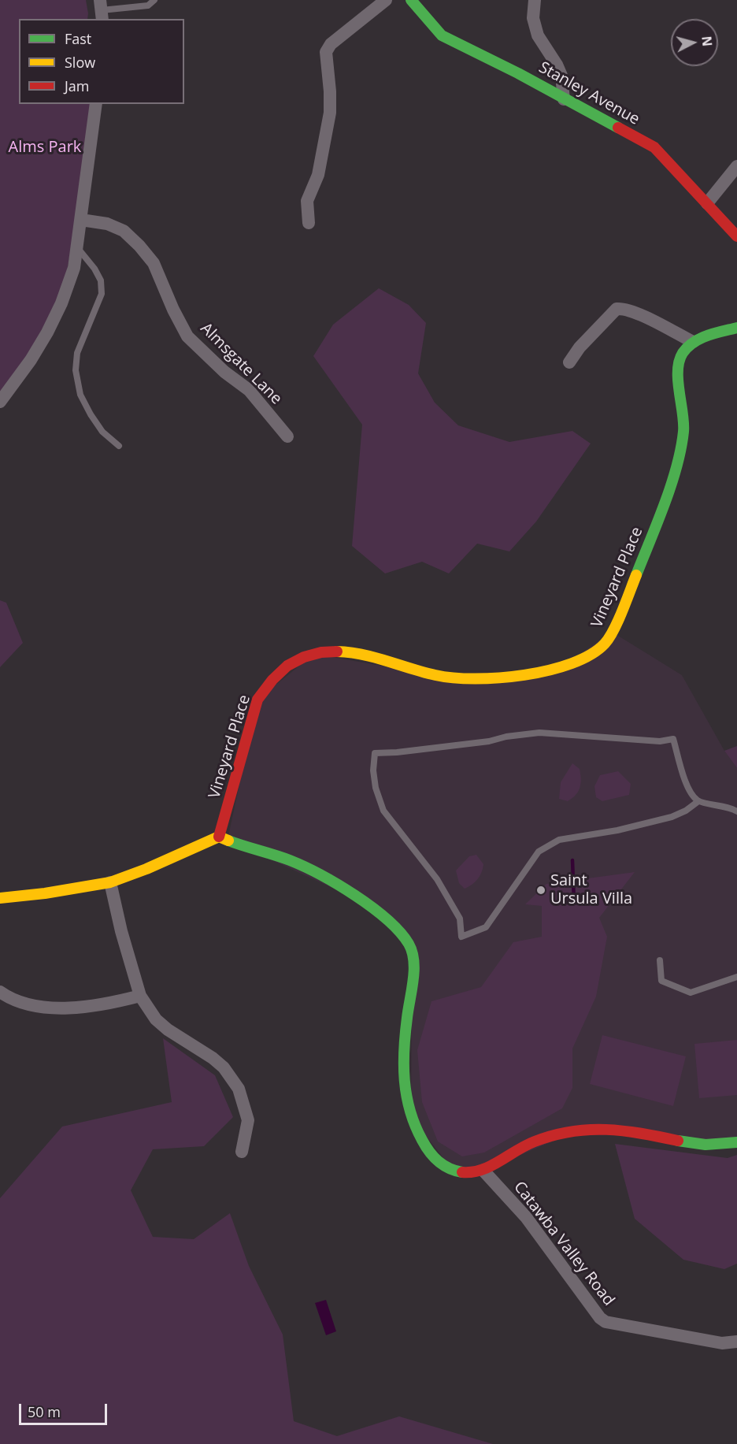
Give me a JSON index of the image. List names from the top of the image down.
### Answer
{
  "streets": {
    "street": [
      "Stanley Avenue",
      "Almsgate Lane",
      "Vineyard Place",
      "Catawba Valley Road"
    ]
  },
  "parks": ["Alms Park"],
  "places": ["Saint Ursula Villa"],
  "legend": ["Fast", "Slow", "Jam"],
  "scale_bar": "50 m",
  "north": "right"
}
